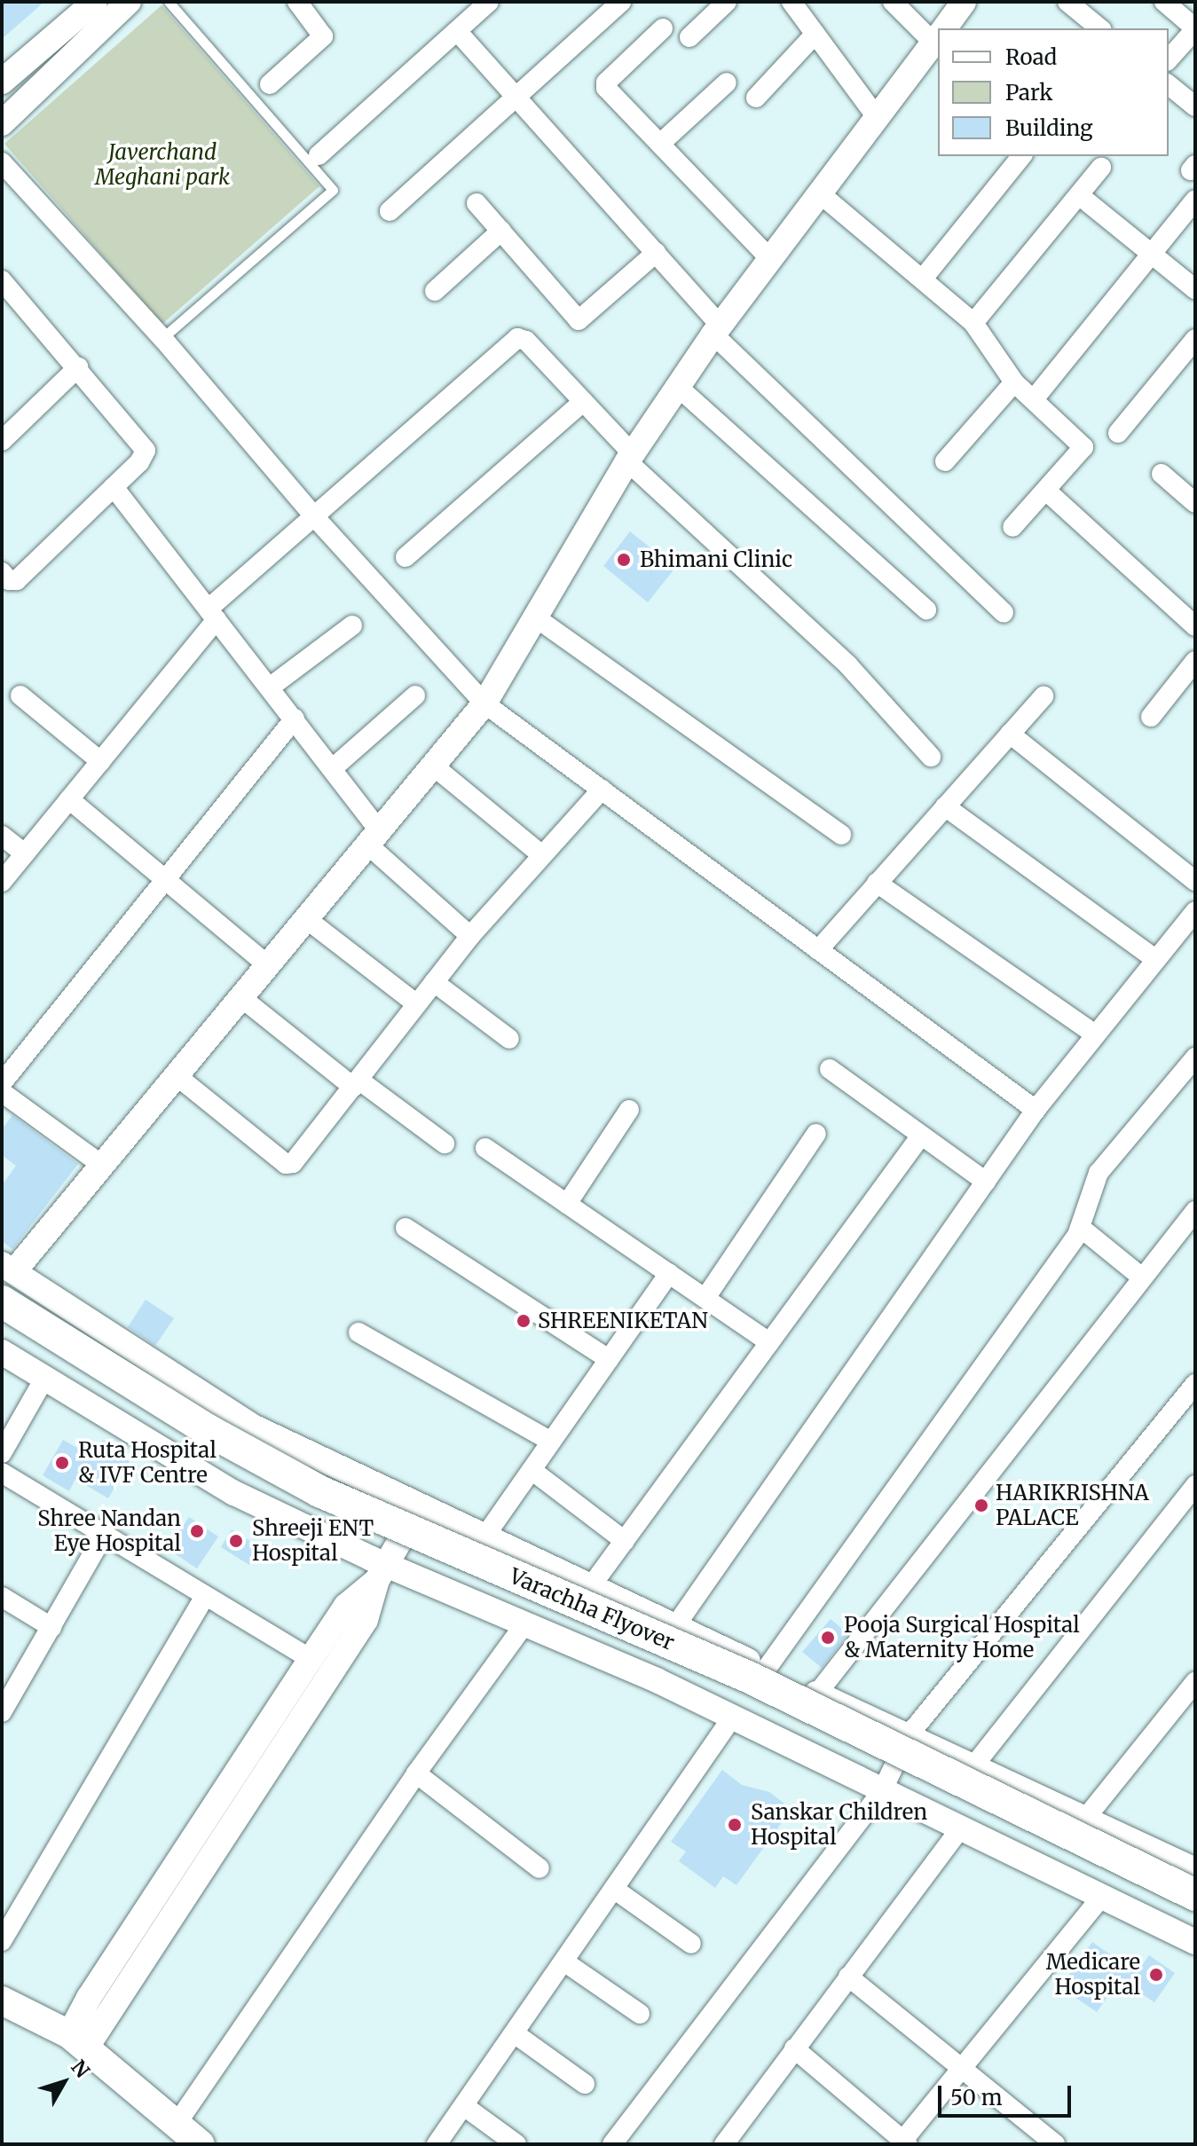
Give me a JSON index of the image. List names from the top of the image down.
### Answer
{
  "streets": {
    "main road": ["Varachha Flyover"]
  },
  "parks": ["Javerchand Meghani park"],
  "places": [
    "Bhimani Clinic",
    "SHREENIKETAN",
    "Ruta Hospital & IVF Centre",
    "HARIKRISHNA PALACE",
    "Shree Nandan Eye Hospital",
    "Shreeji ENT Hospital",
    "Pooja Surgical Hospital & Maternity Home",
    "Sanskar Children Hospital",
    "Medicare Hospital"
  ],
  "legend": ["Road", "Park", "Building"],
  "scale_bar": "50 m",
  "north": "top right"
}
